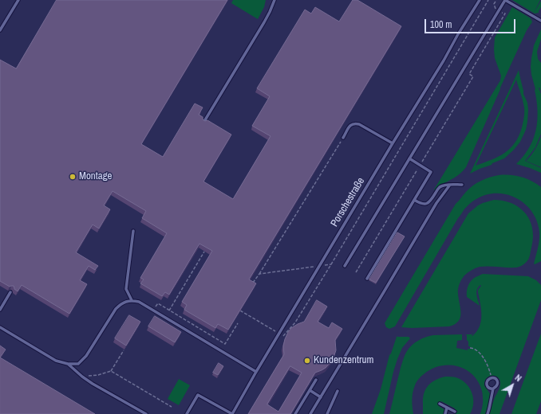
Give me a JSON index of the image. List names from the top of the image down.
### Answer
{
  "streets": {
    "lane": ["Porschestraße"]
  },
  "places": ["Montage", "Kundenzentrum"],
  "scale_bar": "100 m",
  "north": "top right"
}
